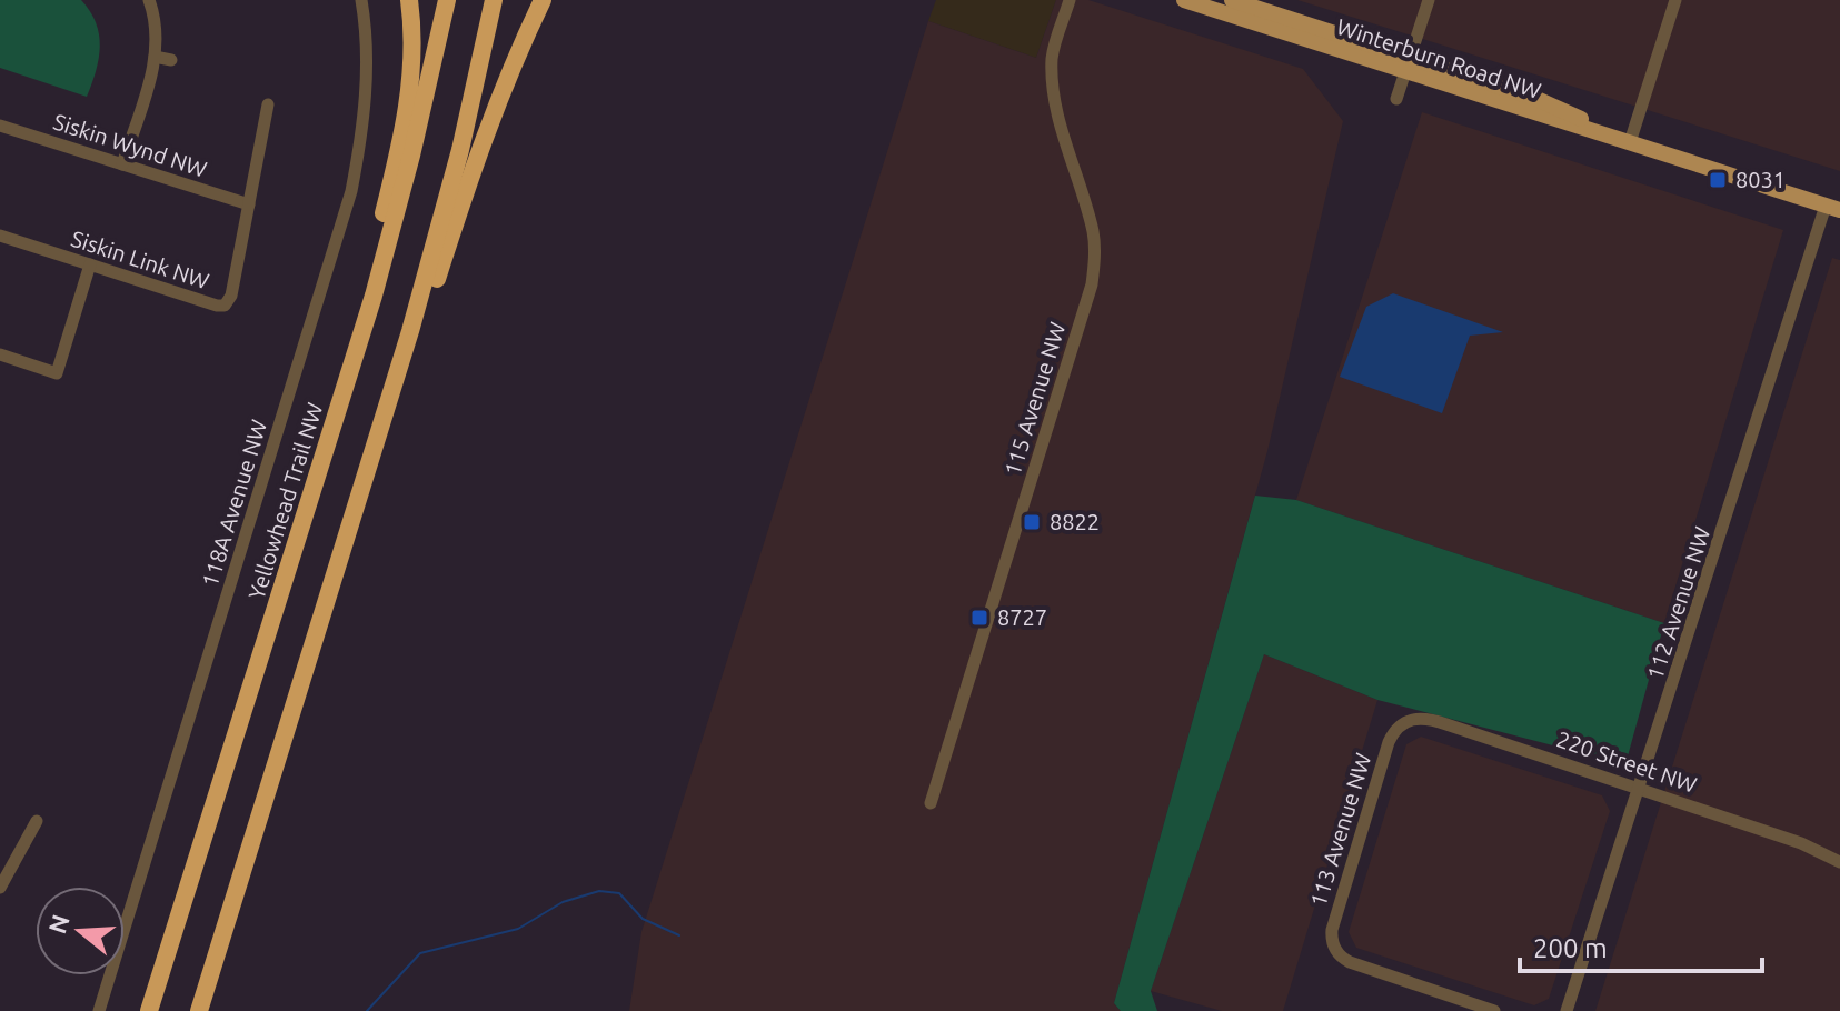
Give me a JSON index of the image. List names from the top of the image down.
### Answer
{
  "streets": {
    "highway": ["Yellowhead Trail NW"],
    "main road": ["Winterburn Road NW"],
    "street": [
      "Siskin Wynd NW",
      "Siskin Link NW",
      "115 Avenue NW",
      "118A Avenue NW",
      "112 Avenue NW",
      "220 Street NW",
      "113 Avenue NW"
    ]
  },
  "crossings": [
    ["Winterburn Road NW", "112 Avenue NW"],
    ["Siskin Wynd NW", "Siskin Link NW"],
    ["112 Avenue NW", "220 Street NW"],
    ["220 Street NW", "113 Avenue NW"]
  ],
  "places": {
    "transit": ["8031", "8822", "8727"]
  },
  "scale_bar": "200 m",
  "north": "left"
}
